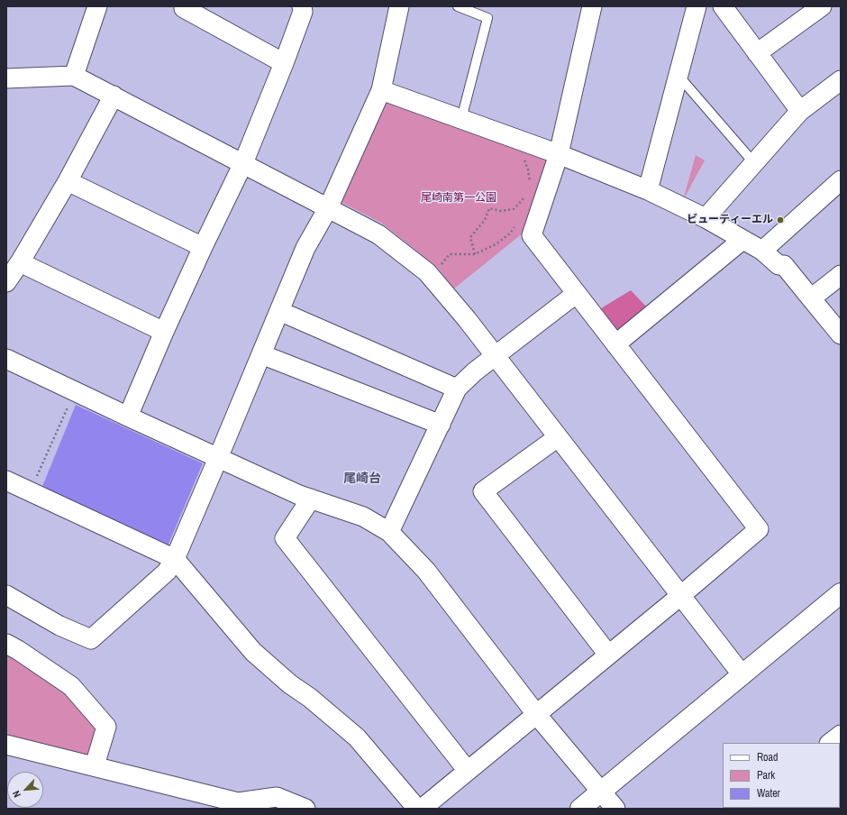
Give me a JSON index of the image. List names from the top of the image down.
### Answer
{
  "districts": ["尾崎台"],
  "parks": ["尾崎南第一公園"],
  "places": ["ビューティーエル"],
  "legend": ["Road", "Park", "Water"],
  "north": "bottom left"
}
